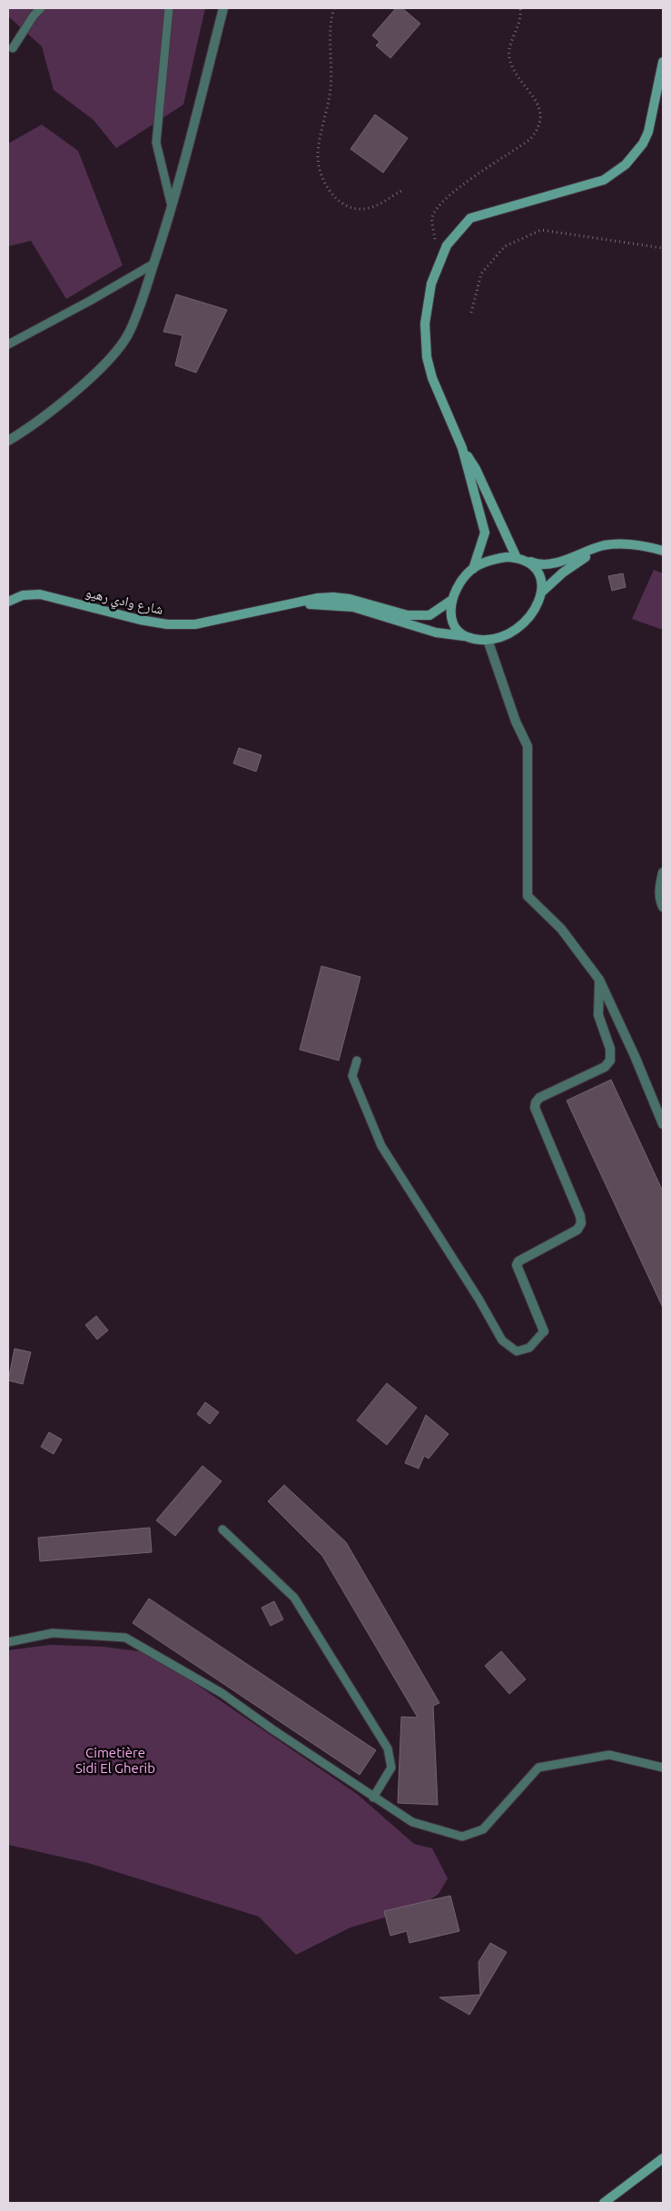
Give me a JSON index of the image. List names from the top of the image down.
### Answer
{
  "streets": {
    "street": ["شارع وادي رهيو"]
  },
  "parks": ["Cimetière Sidi El Gherib"]
}
